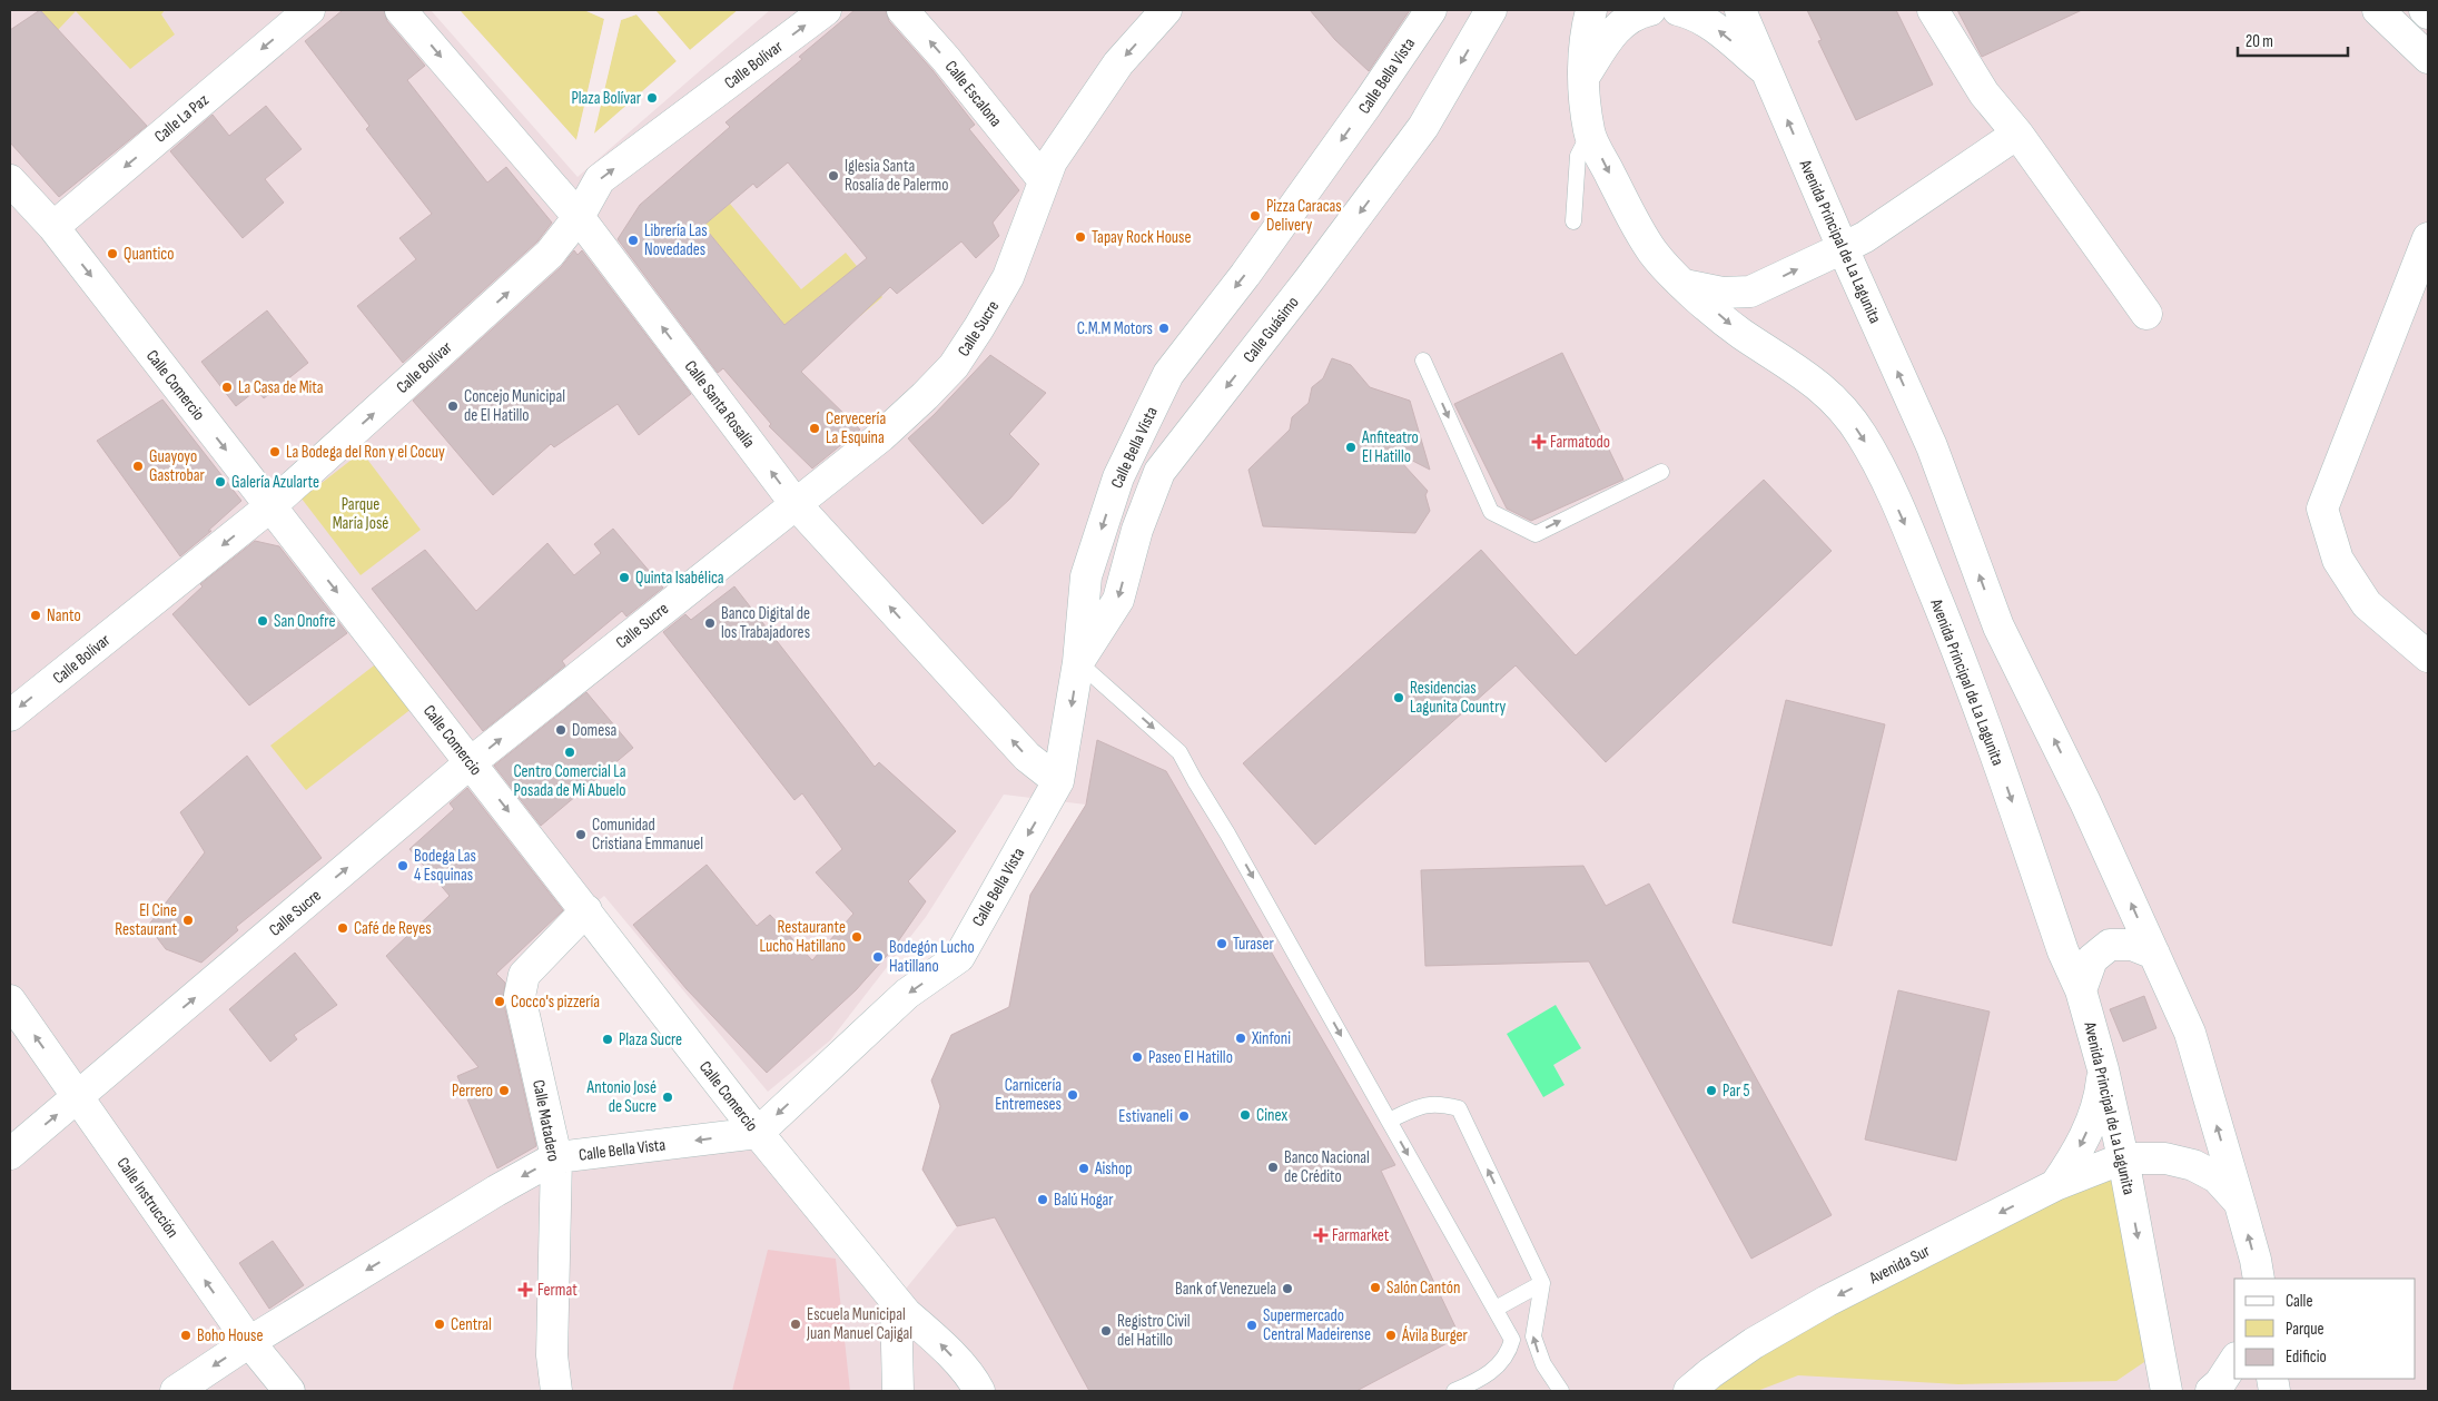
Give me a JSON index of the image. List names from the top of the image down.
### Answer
{
  "streets": {
    "street": [
      "Calle Bolívar",
      "Calle Bella Vista",
      "Calle Escalona",
      "Calle La Paz",
      "Avenida Principal de La Lagunita",
      "Calle Sucre",
      "Calle Guásimo",
      "Calle Comercio",
      "Calle Santa Rosalía",
      "Calle Matadero",
      "Calle Instrucción",
      "Avenida Sur"
    ]
  },
  "crossings": [
    ["Calle Bolívar", "Calle Comercio"],
    ["Calle Bolívar", "Calle Santa Rosalía"],
    ["Calle Bella Vista", "Calle Guásimo"],
    ["Calle Bella Vista", "Calle Comercio"],
    ["Calle Bella Vista", "Calle Santa Rosalía"],
    ["Calle Bella Vista", "Calle Matadero"],
    ["Calle Bella Vista", "Calle Instrucción"],
    ["Calle Escalona", "Calle Sucre"],
    ["Calle La Paz", "Calle Comercio"],
    ["Avenida Principal de La Lagunita", "Avenida Sur"],
    ["Calle Sucre", "Calle Comercio"],
    ["Calle Sucre", "Calle Santa Rosalía"],
    ["Calle Sucre", "Calle Instrucción"],
    ["Calle Comercio", "Calle Matadero"]
  ],
  "one_way": [
    "Calle Bella Vista",
    "Calle Escalona",
    "Calle La Paz",
    "Calle Guásimo",
    "Calle Instrucción",
    "Avenida Sur"
  ],
  "parks": ["Parque María José"],
  "places": {
    "other": [
      "Plaza Bolívar",
      "Iglesia Santa Rosalía de Palermo",
      "Pizza Caracas Delivery",
      "Tapay Rock House",
      "Librería Las Novedades",
      "Quantico",
      "C.M.M Motors",
      "La Casa de Mita",
      "Concejo Municipal de El Hatillo",
      "Cervecería La Esquina",
      "Anfiteatro El Hatillo",
      "La Bodega del Ron y el Cocuy",
      "Guayoyo Gastrobar",
      "Galería Azularte",
      "Quinta Isabélica",
      "Nanto",
      "San Onofre",
      "Banco Digital de los Trabajadores",
      "Residencias Lagunita Country",
      "Domesa",
      "Centro Comercial La Posada de Mi Abuelo",
      "Comunidad Cristiana Emmanuel",
      "Bodega Las 4 Esquinas",
      "El Cine Restaurant",
      "Café de Reyes",
      "Restaurante Lucho Hatillano",
      "Turaser",
      "Bodegón Lucho Hatillano",
      "Cocco's pizzería",
      "Xinfoni",
      "Plaza Sucre",
      "Paseo El Hatillo",
      "Perrero",
      "Par 5",
      "Carnicería Entremeses",
      "Antonio José de Sucre",
      "Cinex",
      "Estivaneli",
      "Banco Nacional de Crédito",
      "Aishop",
      "Balú Hogar",
      "Salón Cantón",
      "Bank of Venezuela",
      "Central",
      "Escuela Municipal Juan Manuel Cajigal",
      "Supermercado Central Madeirense",
      "Registro Civil del Hatillo",
      "Boho House",
      "Ávila Burger"
    ],
    "health": ["Farmatodo", "Farmarket", "Fermat"]
  },
  "legend": ["Calle", "Parque", "Edificio"],
  "scale_bar": "20 m"
}
